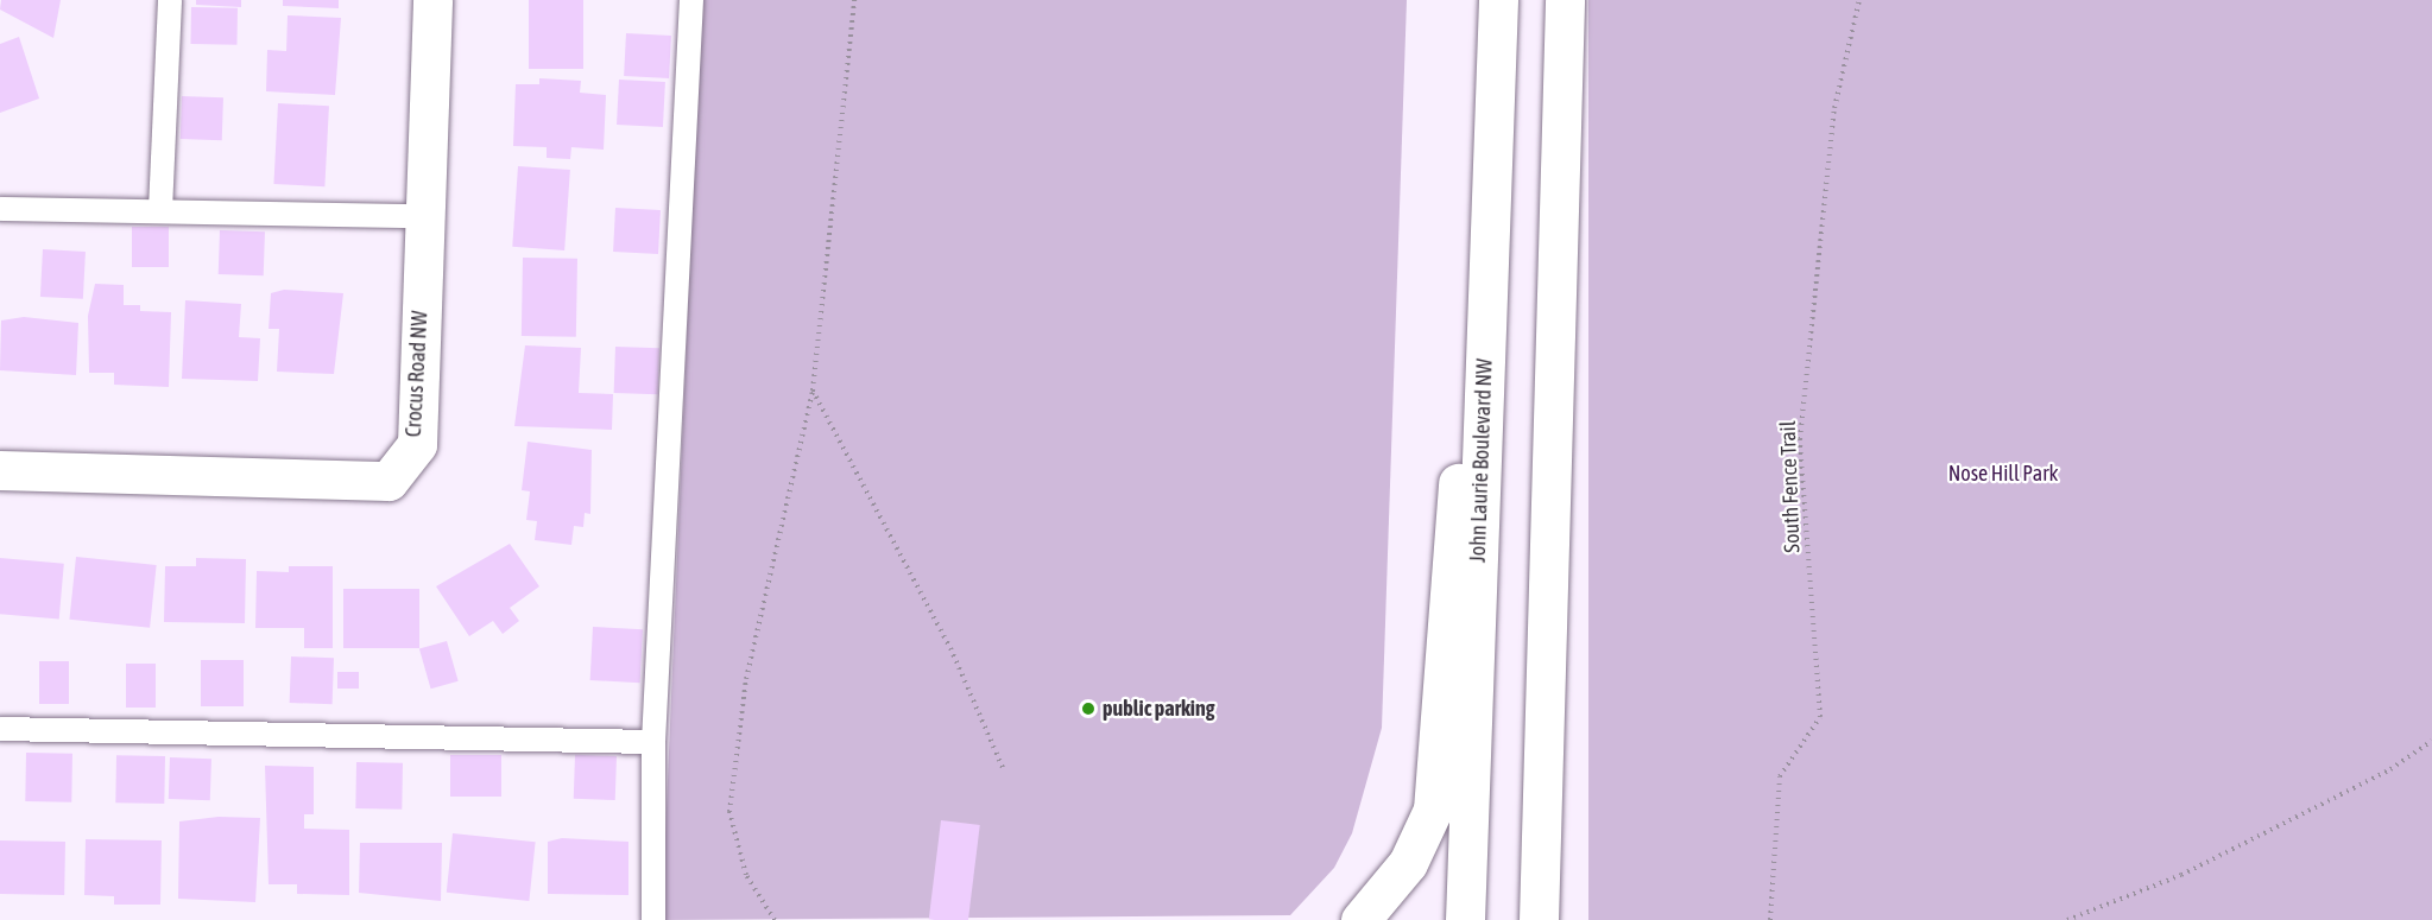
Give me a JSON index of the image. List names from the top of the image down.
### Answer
{
  "streets": {
    "main road": ["Crocus Road NW", "John Laurie Boulevard NW"],
    "path": ["South Fence Trail"]
  },
  "parks": ["Nose Hill Park"],
  "places": ["public parking"]
}
